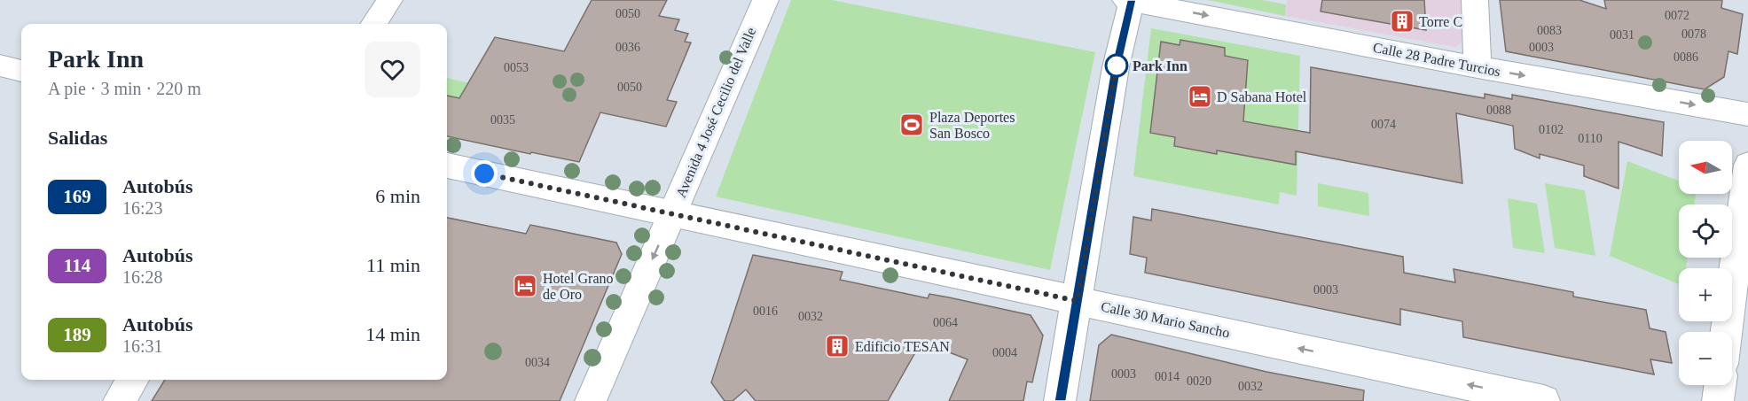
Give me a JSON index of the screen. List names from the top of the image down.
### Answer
{
  "streets": {
    "street": ["Calle 28 Padre Turcios", "Avenida 4 José Cecilio del Valle", "Calle 30 Mario Sancho"]
  },
  "crossings": [
    ["Avenida 4 José Cecilio del Valle", "Calle 30 Mario Sancho"]
  ],
  "one_way": ["Calle 28 Padre Turcios", "Avenida 4 José Cecilio del Valle", "Calle 30 Mario Sancho"],
  "places": {
    "building": ["Torre C", "Edificio TESAN"],
    "other": ["Park Inn"],
    "hotel": ["D Sabana Hotel", "Hotel Grano de Oro"],
    "sports": ["Plaza Deportes San Bosco"]
  },
  "lines": ["bus line 169"],
  "house_numbers": [
    "0050",
    "0072",
    "0083",
    "0078",
    "0031",
    "0036",
    "0003",
    "0086",
    "0053",
    "0050",
    "0088",
    "0035",
    "0074",
    "0102",
    "0110",
    "0003",
    "0016",
    "0032",
    "0064",
    "0004",
    "0034",
    "0003",
    "0014",
    "0020",
    "0032"
  ],
  "north": "left",
  "page": {
    "heading": [
      ["Park Inn", "A pie · 3 min · 220 m"],
      "Salidas"
    ],
    "map_buttons": ["+", "−"],
    "list": [
      {
        "mark": "169",
        "name": "Autobús",
        "note": "16:23",
        "value": "6 min"
      },
      {
        "mark": "114",
        "name": "Autobús",
        "note": "16:28",
        "value": "11 min"
      },
      {
        "mark": "189",
        "name": "Autobús",
        "note": "16:31",
        "value": "14 min"
      }
    ]
  }
}
